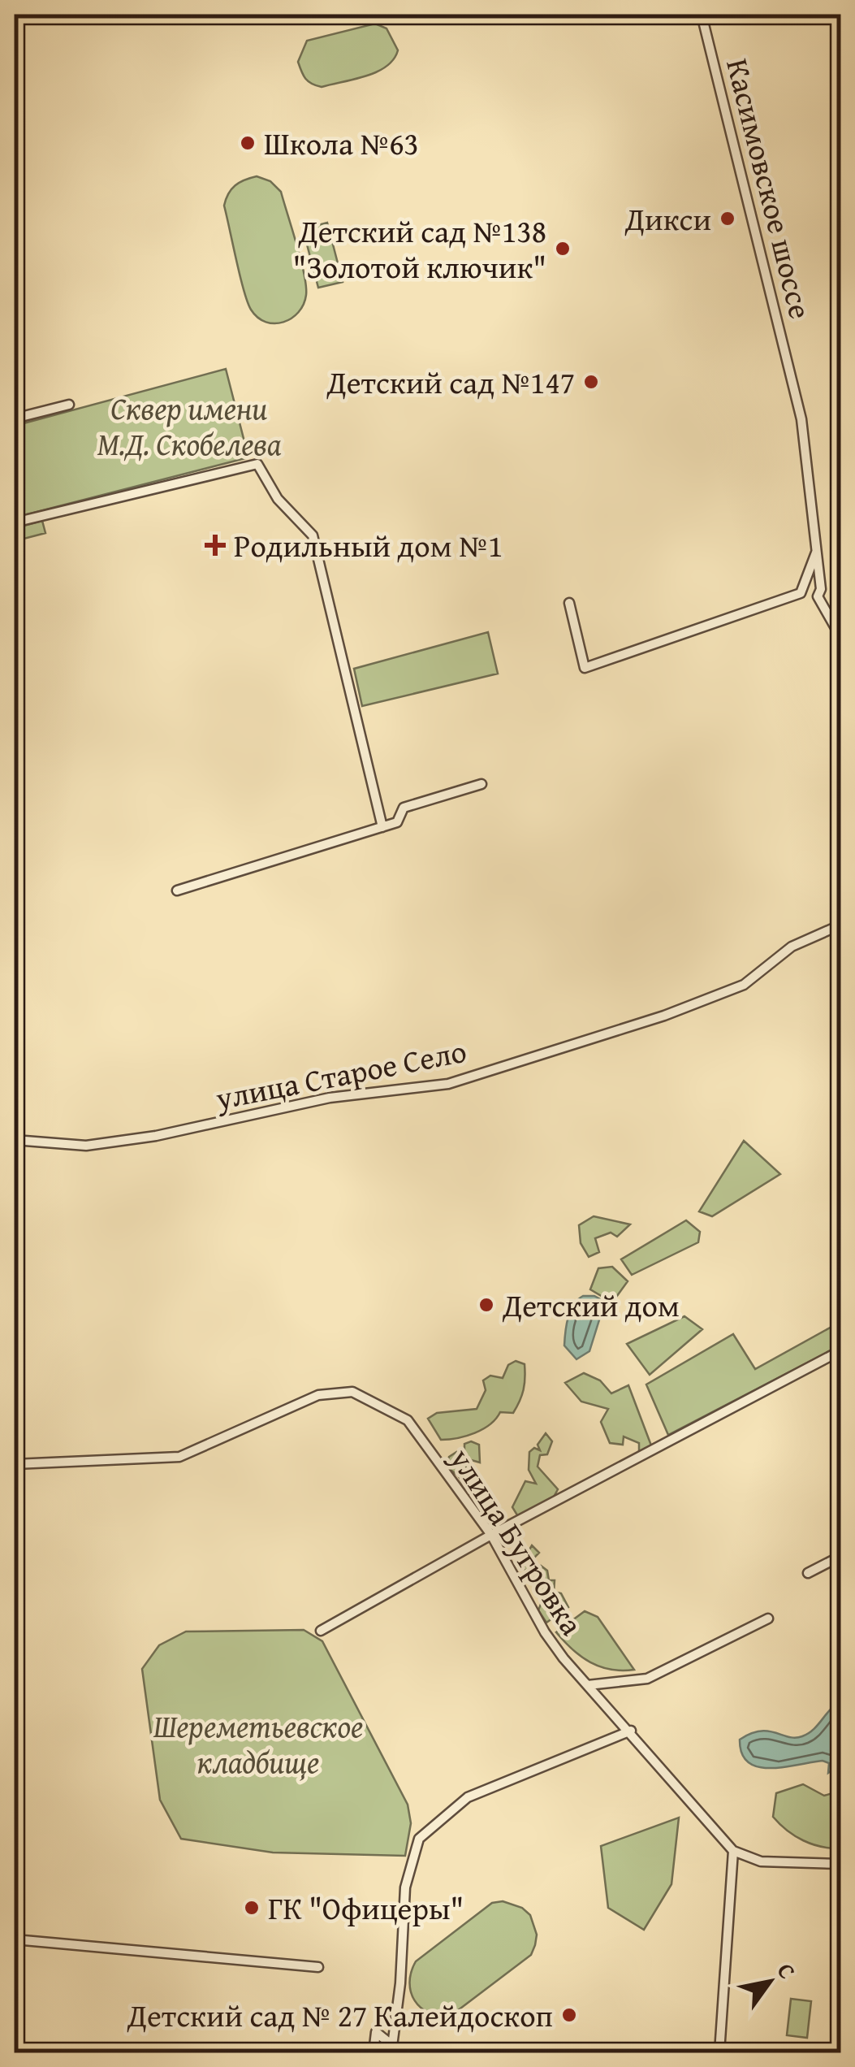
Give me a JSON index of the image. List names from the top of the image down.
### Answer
{
  "streets": {
    "street": ["Касимовское шоссе", "улица Старое Село", "улица Бугровка"]
  },
  "parks": ["Сквер имени М.Д. Скобелева", "Шереметьевское кладбище"],
  "places": {
    "other": [
      "Школа №63",
      "Дикси",
      "Детский сад №138 \"Золотой ключик\"",
      "Детский сад №147",
      "Детский дом",
      "ГК \"Офицеры\"",
      "Детский сад № 27 Калейдоскоп"
    ],
    "health": ["Родильный дом №1"]
  },
  "north": "top right"
}
